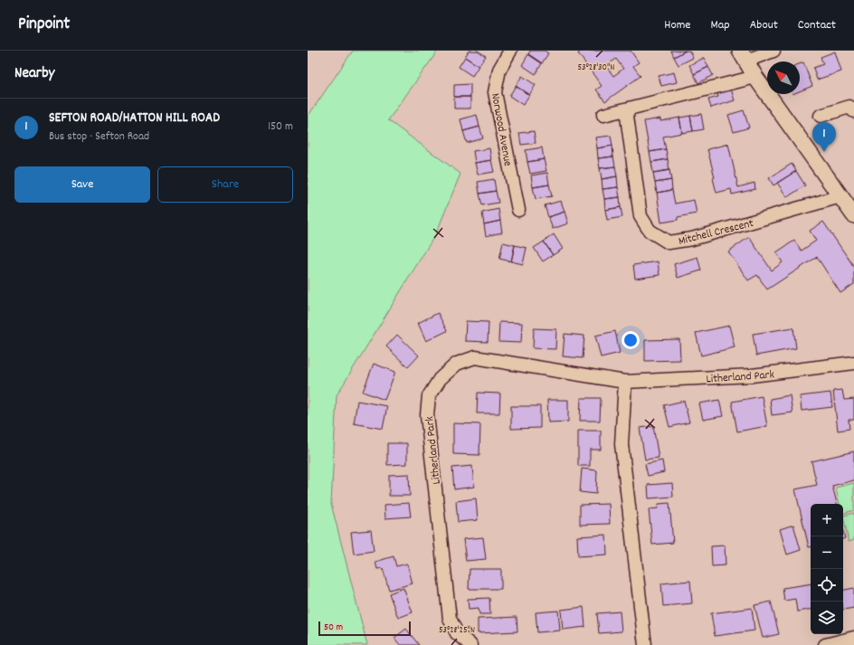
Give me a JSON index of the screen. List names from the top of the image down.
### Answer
{
  "streets": {
    "street": ["Norwood Avenue", "Mitchell Crescent", "Litherland Park"]
  },
  "scale_bar": "50 m",
  "north": "top left",
  "page": {
    "header": "Pinpoint",
    "nav": [
      "Home",
      "Map",
      "About",
      "Contact"
    ],
    "heading": "Nearby",
    "list": [
      {
        "mark": "1",
        "name": "SEFTON ROAD/HATTON HILL ROAD",
        "note": "Bus stop · Sefton Road",
        "value": "150 m"
      }
    ],
    "pins": "1",
    "buttons": ["Save", "Share"],
    "map_buttons": ["+", "−"],
    "scale": "50 m"
  },
  "coordinates": ["53°28'30\"N", "53°28'25\"N"]
}
